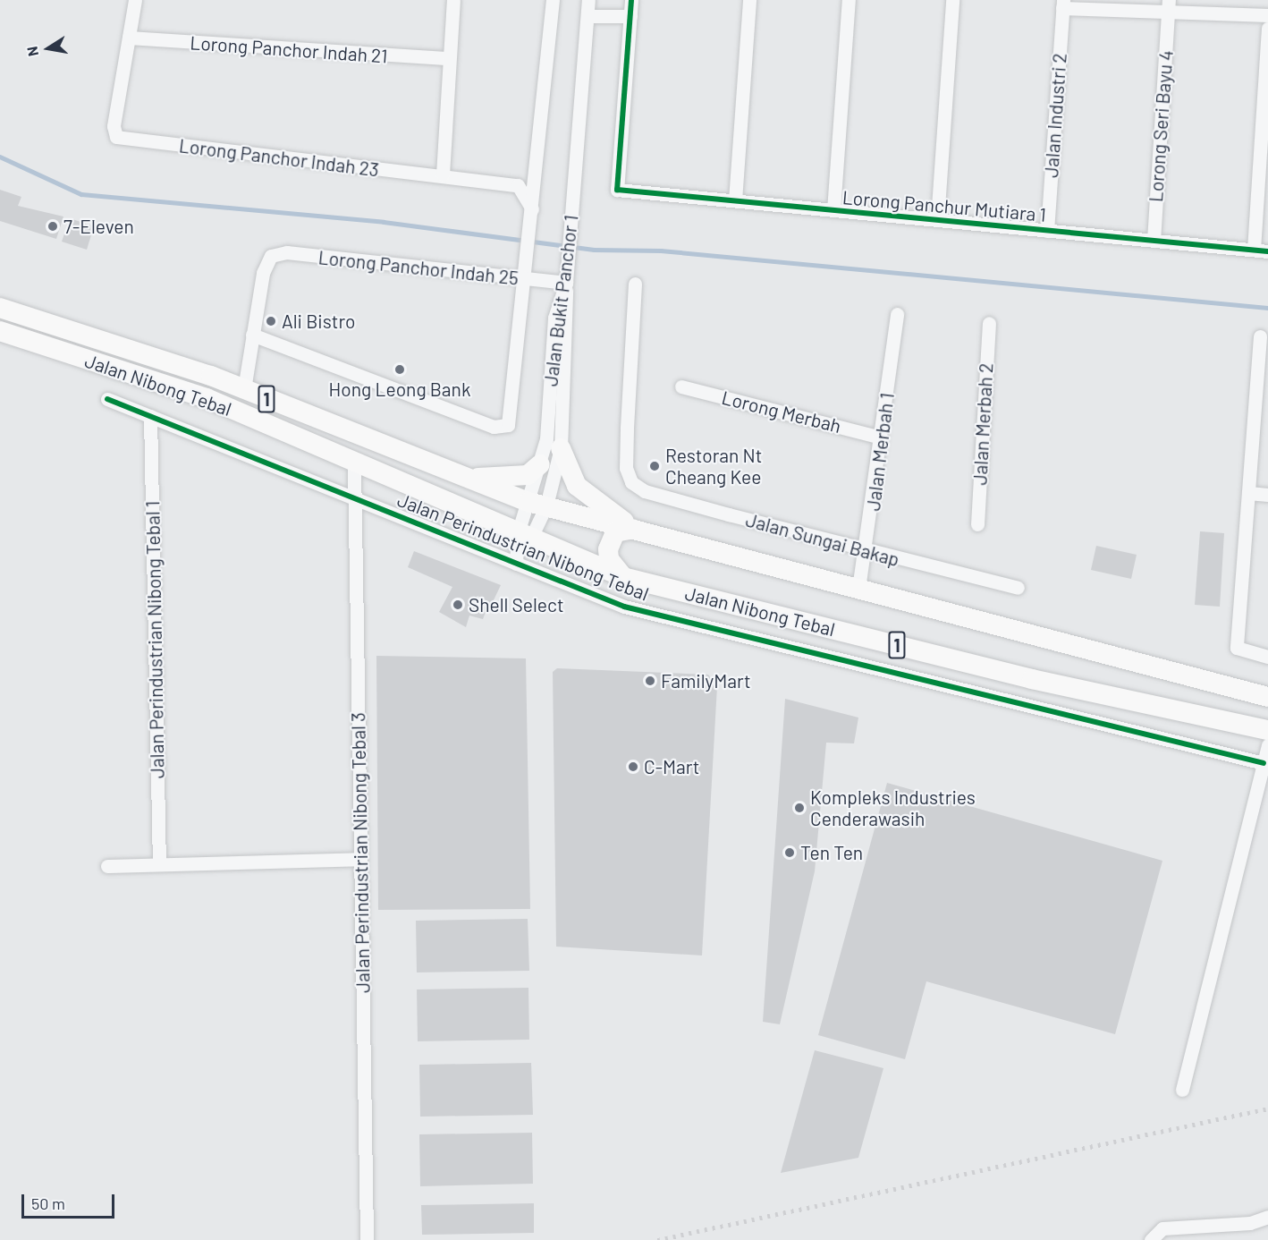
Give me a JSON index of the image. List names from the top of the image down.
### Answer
{
  "streets": {
    "highway": ["Jalan Nibong Tebal", "1"],
    "street": [
      "Lorong Panchor Indah 21",
      "Jalan Industri 2",
      "Lorong Seri Bayu 4",
      "Lorong Panchor Indah 23",
      "Lorong Panchur Mutiara 1",
      "Lorong Panchor Indah 25",
      "Jalan Bukit Panchor 1",
      "Lorong Merbah",
      "Jalan Merbah 2",
      "Jalan Merbah 1",
      "Jalan Sungai Bakap",
      "Jalan Perindustrian Nibong Tebal",
      "Jalan Perindustrian Nibong Tebal 1",
      "Jalan Perindustrian Nibong Tebal 3"
    ]
  },
  "crossings": [
    ["Lorong Panchor Indah 21", "Lorong Panchor Indah 23"],
    ["Jalan Industri 2", "Lorong Panchur Mutiara 1"],
    ["Lorong Seri Bayu 4", "Lorong Panchur Mutiara 1"],
    ["Lorong Panchor Indah 23", "Jalan Bukit Panchor 1"],
    ["Lorong Panchor Indah 25", "Jalan Bukit Panchor 1"],
    ["Jalan Bukit Panchor 1", "Jalan Nibong Tebal"],
    ["Jalan Bukit Panchor 1", "Jalan Perindustrian Nibong Tebal"],
    ["Jalan Nibong Tebal", "Jalan Merbah 1"],
    ["Jalan Nibong Tebal", "Jalan Perindustrian Nibong Tebal 3"],
    ["Lorong Merbah", "Jalan Merbah 1"],
    ["Jalan Merbah 1", "Jalan Sungai Bakap"],
    ["Jalan Perindustrian Nibong Tebal", "Jalan Perindustrian Nibong Tebal 1"],
    ["Jalan Perindustrian Nibong Tebal", "Jalan Perindustrian Nibong Tebal 3"]
  ],
  "places": [
    "7-Eleven",
    "Ali Bistro",
    "Hong Leong Bank",
    "Restoran Nt Cheang Kee",
    "Shell Select",
    "FamilyMart",
    "C-Mart",
    "Kompleks Industries Cenderawasih",
    "Ten Ten"
  ],
  "scale_bar": "50 m",
  "north": "left"
}
